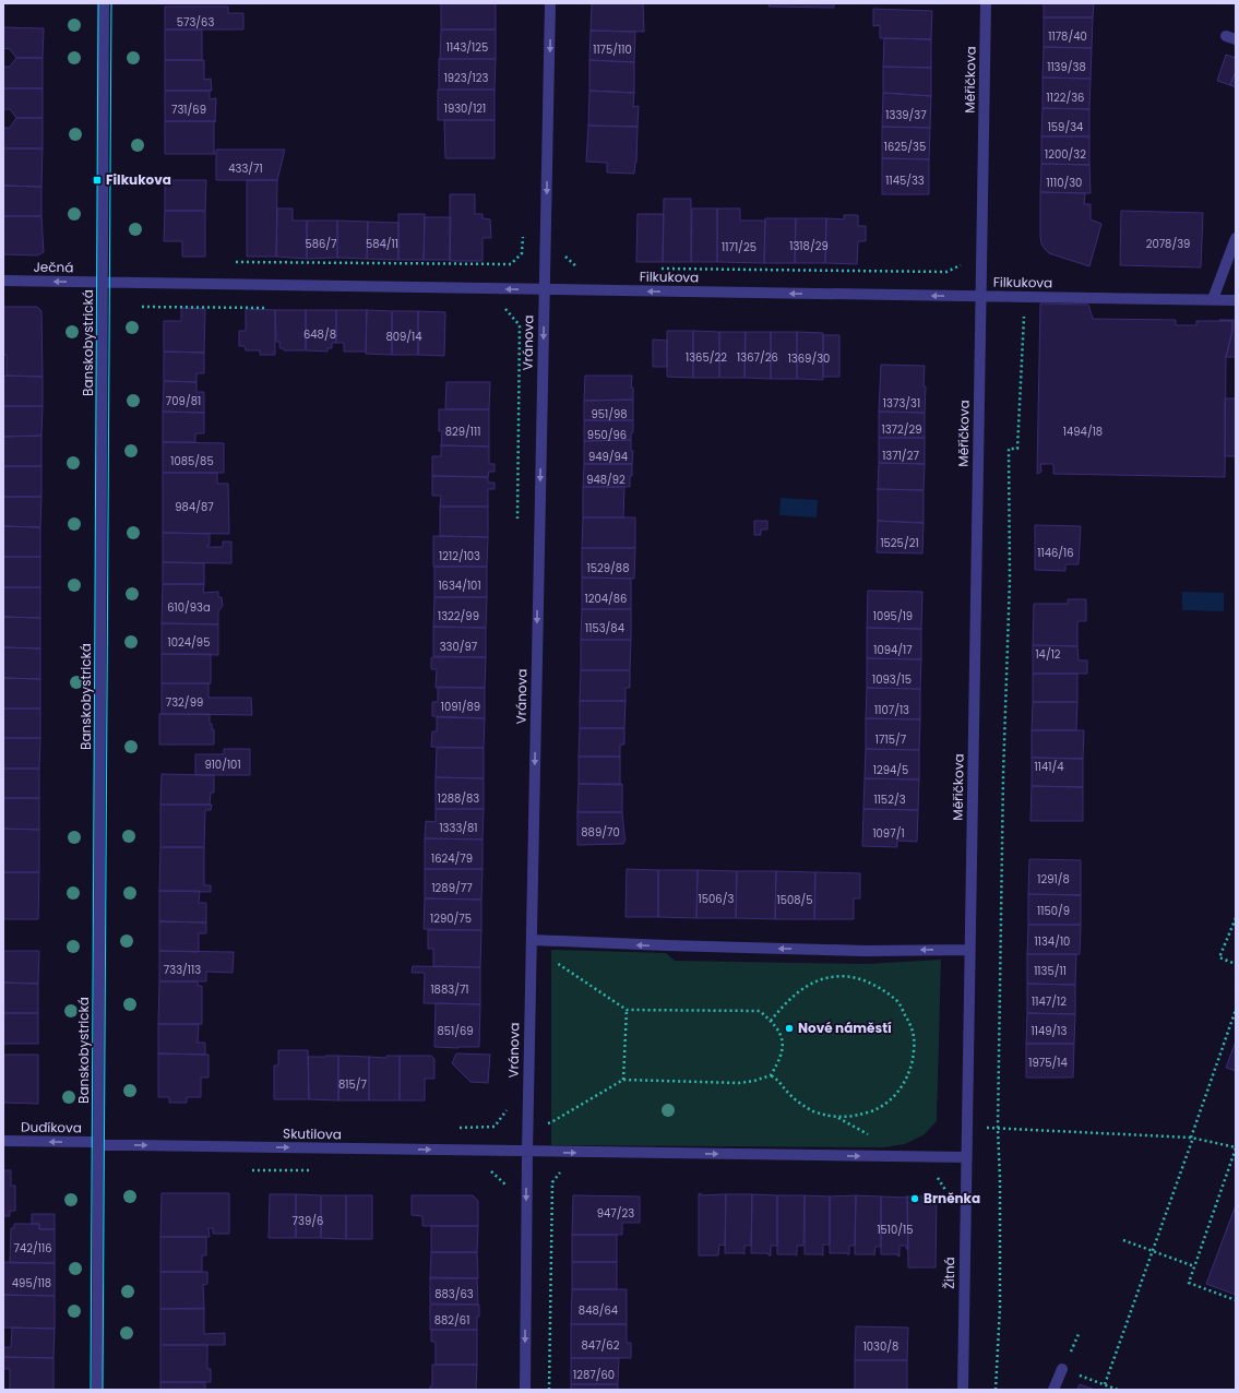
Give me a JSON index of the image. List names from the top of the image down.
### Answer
{
  "streets": {
    "street": [
      "Měřičkova",
      "Ječná",
      "Filkukova",
      "Banskobystrická",
      "Vránova",
      "Dudíkova",
      "Skutilova",
      "Žitná"
    ]
  },
  "crossings": [
    ["Měřičkova", "Filkukova"],
    ["Ječná", "Filkukova"],
    ["Ječná", "Banskobystrická"],
    ["Filkukova", "Banskobystrická"],
    ["Filkukova", "Vránova"],
    ["Banskobystrická", "Dudíkova"],
    ["Banskobystrická", "Skutilova"],
    ["Vránova", "Skutilova"],
    ["Dudíkova", "Skutilova"]
  ],
  "one_way": [
    "Ječná",
    "Filkukova",
    "Vránova",
    "Dudíkova",
    "Skutilova"
  ],
  "places": {
    "transit": ["Filkukova"],
    "other": ["Nové náměstí", "Brněnka"]
  },
  "house_numbers": [
    "573/63",
    "1178/40",
    "1143/125",
    "1175/110",
    "1139/38",
    "1923/123",
    "1122/36",
    "1930/121",
    "731/69",
    "1339/37",
    "159/34",
    "1625/35",
    "1200/32",
    "433/71",
    "1145/33",
    "1110/30",
    "586/7",
    "584/11",
    "2078/39",
    "1318/29",
    "1171/25",
    "648/8",
    "809/14",
    "1365/22",
    "1367/26",
    "1369/30",
    "709/81",
    "1373/31",
    "951/98",
    "1372/29",
    "829/111",
    "1494/18",
    "950/96",
    "1371/27",
    "949/94",
    "1085/85",
    "948/92",
    "984/87",
    "1525/21",
    "1146/16",
    "1212/103",
    "1529/88",
    "1634/101",
    "1204/86",
    "610/93a",
    "1322/99",
    "1095/19",
    "1153/84",
    "1024/95",
    "330/97",
    "1094/17",
    "14/12",
    "1093/15",
    "732/99",
    "1091/89",
    "1107/13",
    "1715/7",
    "910/101",
    "1141/4",
    "1294/5",
    "1288/83",
    "1152/3",
    "1333/81",
    "889/70",
    "1097/1",
    "1624/79",
    "1291/8",
    "1289/77",
    "1506/3",
    "1508/5",
    "1150/9",
    "1290/75",
    "1134/10",
    "733/113",
    "1135/11",
    "1883/71",
    "1147/12",
    "851/69",
    "1149/13",
    "1975/14",
    "815/7",
    "947/23",
    "739/6",
    "1510/15",
    "742/116",
    "495/118",
    "883/63",
    "848/64",
    "882/61",
    "847/62",
    "1030/8",
    "1287/60"
  ]
}
